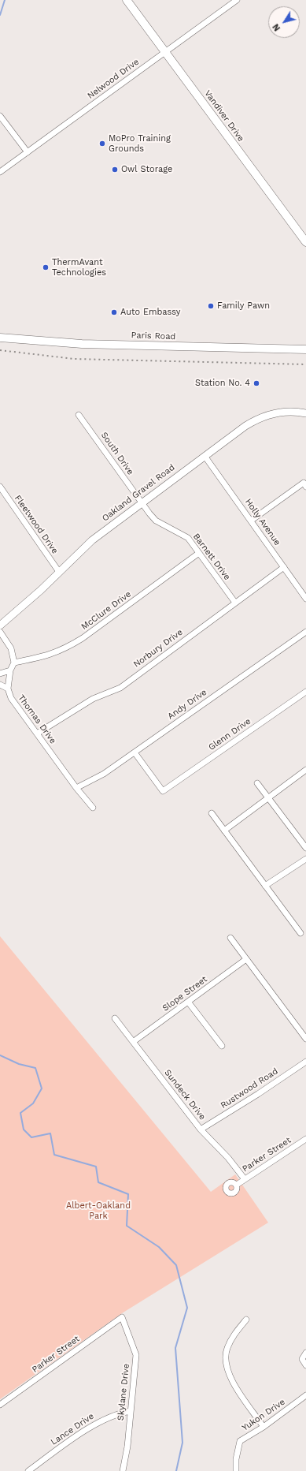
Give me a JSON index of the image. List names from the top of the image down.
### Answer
{
  "streets": {
    "main road": ["Vandiver Drive", "Paris Road"],
    "street": [
      "Nelwood Drive",
      "South Drive",
      "Oakland Gravel Road",
      "Holly Avenue",
      "Fleetwood Drive",
      "Barnett Drive",
      "McClure Drive",
      "Norbury Drive",
      "Andy Drive",
      "Thomas Drive",
      "Glenn Drive",
      "Slope Street",
      "Rustwood Road",
      "Sundeck Drive",
      "Parker Street",
      "Skylane Drive",
      "Yukon Drive",
      "Lance Drive"
    ]
  },
  "crossings": [
    ["Nelwood Drive", "Vandiver Drive"],
    ["South Drive", "Oakland Gravel Road"],
    ["South Drive", "Barnett Drive"],
    ["Oakland Gravel Road", "Holly Avenue"],
    ["Oakland Gravel Road", "Fleetwood Drive"],
    ["Oakland Gravel Road", "Barnett Drive"],
    ["Holly Avenue", "Norbury Drive"],
    ["Barnett Drive", "McClure Drive"],
    ["Barnett Drive", "Norbury Drive"],
    ["Norbury Drive", "Thomas Drive"],
    ["Andy Drive", "Thomas Drive"],
    ["Andy Drive", "Glenn Drive"],
    ["Slope Street", "Sundeck Drive"],
    ["Rustwood Road", "Sundeck Drive"],
    ["Sundeck Drive", "Parker Street"],
    ["Parker Street", "Skylane Drive"],
    ["Skylane Drive", "Lance Drive"]
  ],
  "parks": ["Albert-Oakland Park"],
  "places": [
    "MoPro Training Grounds",
    "Owl Storage",
    "ThermAvant Technologies",
    "Family Pawn",
    "Auto Embassy",
    "Station No. 4"
  ],
  "north": "bottom left"
}
